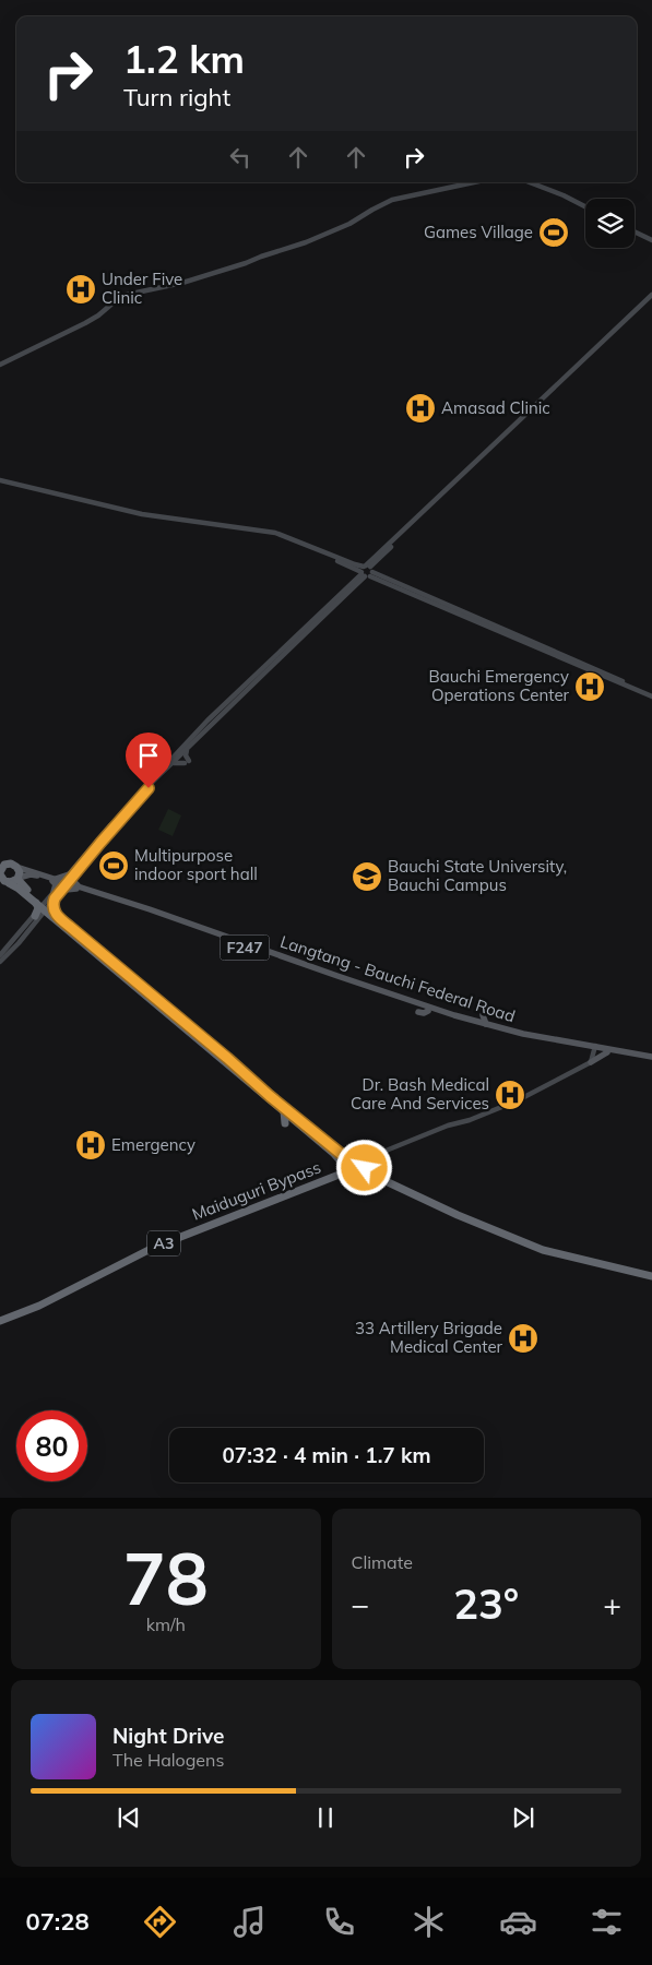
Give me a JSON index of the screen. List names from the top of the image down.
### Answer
{
  "streets": {
    "highway": ["Maiduguri Bypass", "A3"],
    "main road": ["F247", "Langtang - Bauchi Federal Road"]
  },
  "places": {
    "sports": ["Games Village", "Multipurpose indoor sport hall"],
    "hospital": [
      "Under Five Clinic",
      "Amasad Clinic",
      "Bauchi Emergency Operations Center",
      "Dr. Bash Medical Care And Services",
      "Emergency",
      "33 Artillery Brigade Medical Center"
    ],
    "school or university": ["Bauchi State University, Bauchi Campus"]
  },
  "page": {
    "turn": ["1.2 km", "Turn right"],
    "limit": "80",
    "trip": "07:32 · 4 min · 1.7 km",
    "tile": [
      ["78", "km/h"],
      "Climate"
    ],
    "heat": ["−", "23°", "+"],
    "song": ["Night Drive", "The Halogens"],
    "tabs": "07:28"
  }
}
